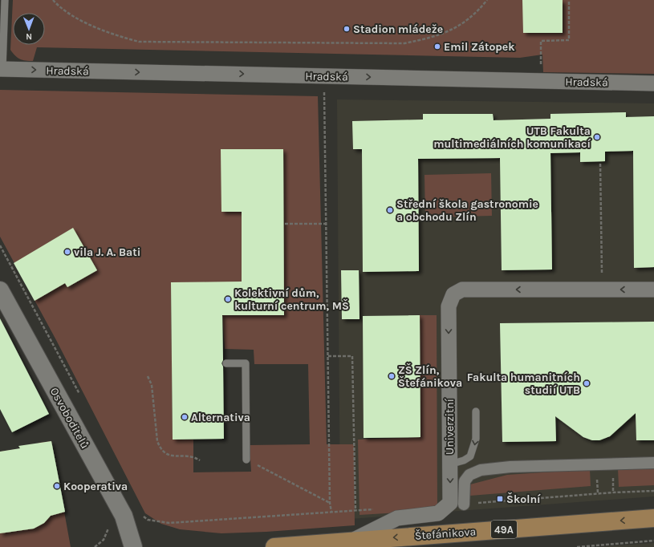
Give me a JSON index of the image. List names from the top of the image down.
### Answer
{
  "streets": {
    "main road": ["49A", "Štefánikova"],
    "street": ["Hradská", "Osvoboditelů", "Univerzitní"]
  },
  "crossings": [
    ["Univerzitní", "Štefánikova"]
  ],
  "one_way": ["Hradská", "Štefánikova"],
  "places": {
    "other": [
      "Stadion mládeže",
      "Emil Zátopek",
      "UTB Fakulta multimediálních komunikací",
      "Střední škola gastronomie a obchodu Zlín",
      "vila J. A. Bati",
      "Kolektivní dům, kulturní centrum, MŠ",
      "ZŠ Zlín, Štefánikova",
      "Fakulta humanitních studií UTB",
      "Alternativa",
      "Kooperativa"
    ],
    "transit": ["Školní"]
  },
  "north": "bottom"
}
